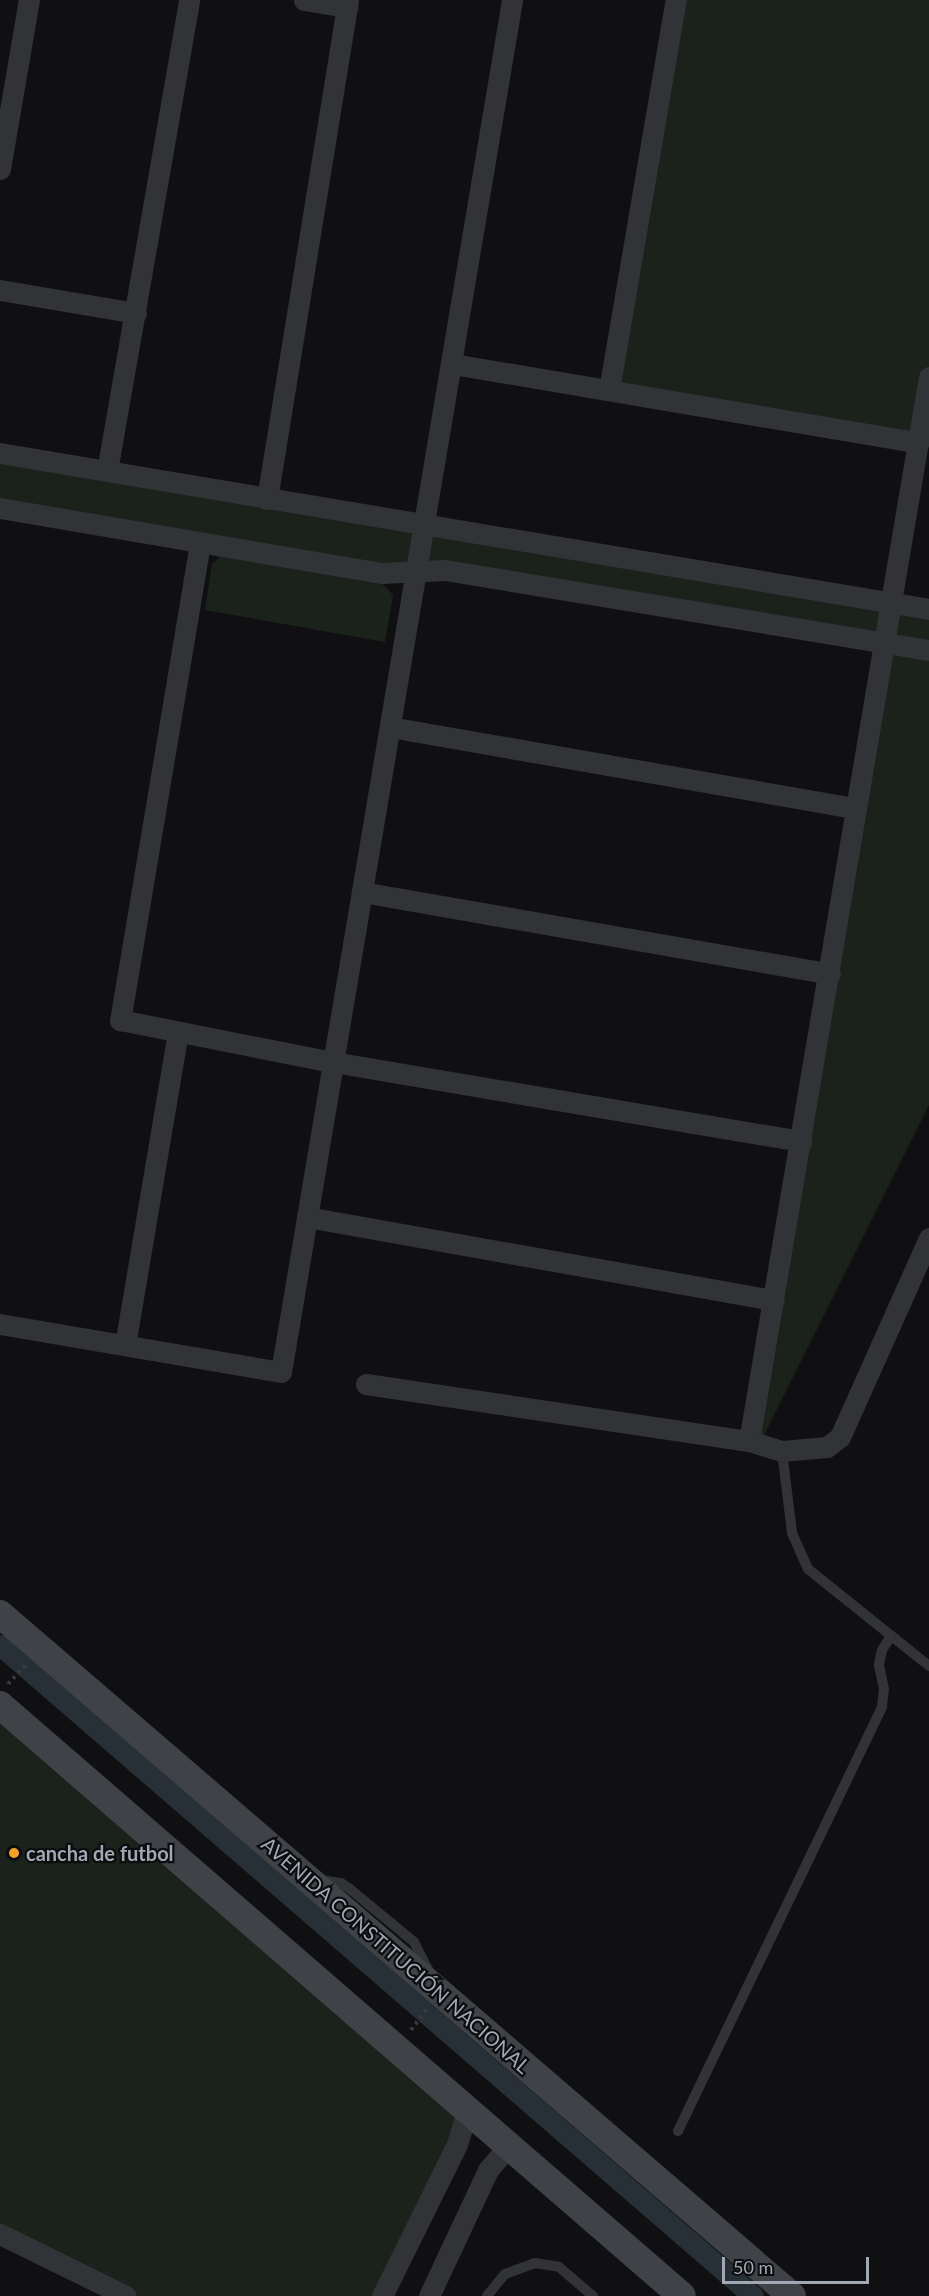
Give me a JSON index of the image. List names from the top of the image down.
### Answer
{
  "streets": {
    "main road": ["AVENIDA CONSTITUCIÓN NACIONAL"]
  },
  "places": ["cancha de futbol"],
  "scale_bar": "50 m"
}
